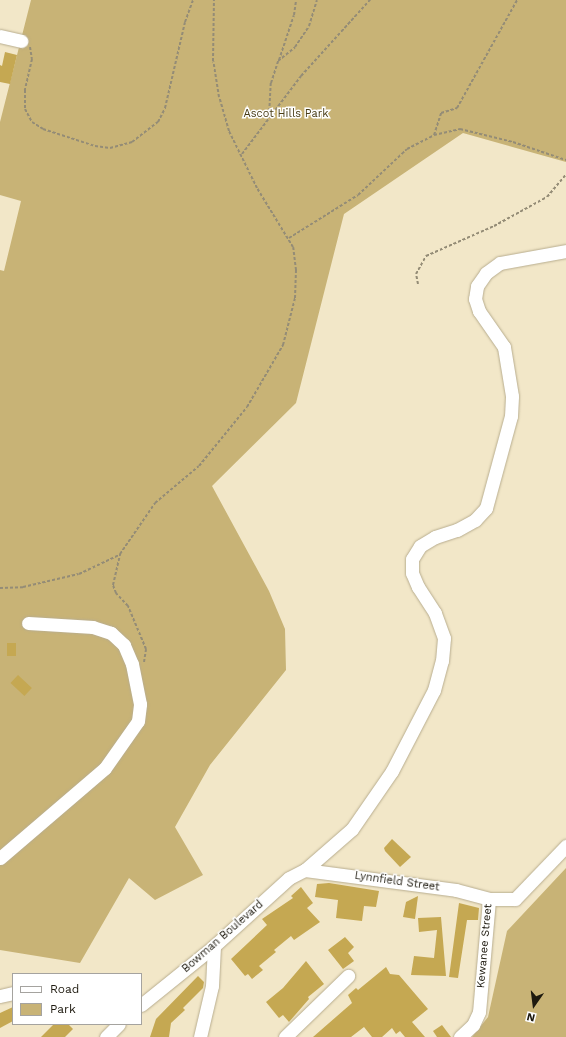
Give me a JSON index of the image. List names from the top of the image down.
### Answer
{
  "streets": {
    "street": ["Lynnfield Street", "Bowman Boulevard", "Kewanee Street"]
  },
  "crossings": [
    ["Lynnfield Street", "Bowman Boulevard"],
    ["Lynnfield Street", "Kewanee Street"]
  ],
  "parks": ["Ascot Hills Park"],
  "legend": ["Road", "Park"],
  "north": "bottom"
}
